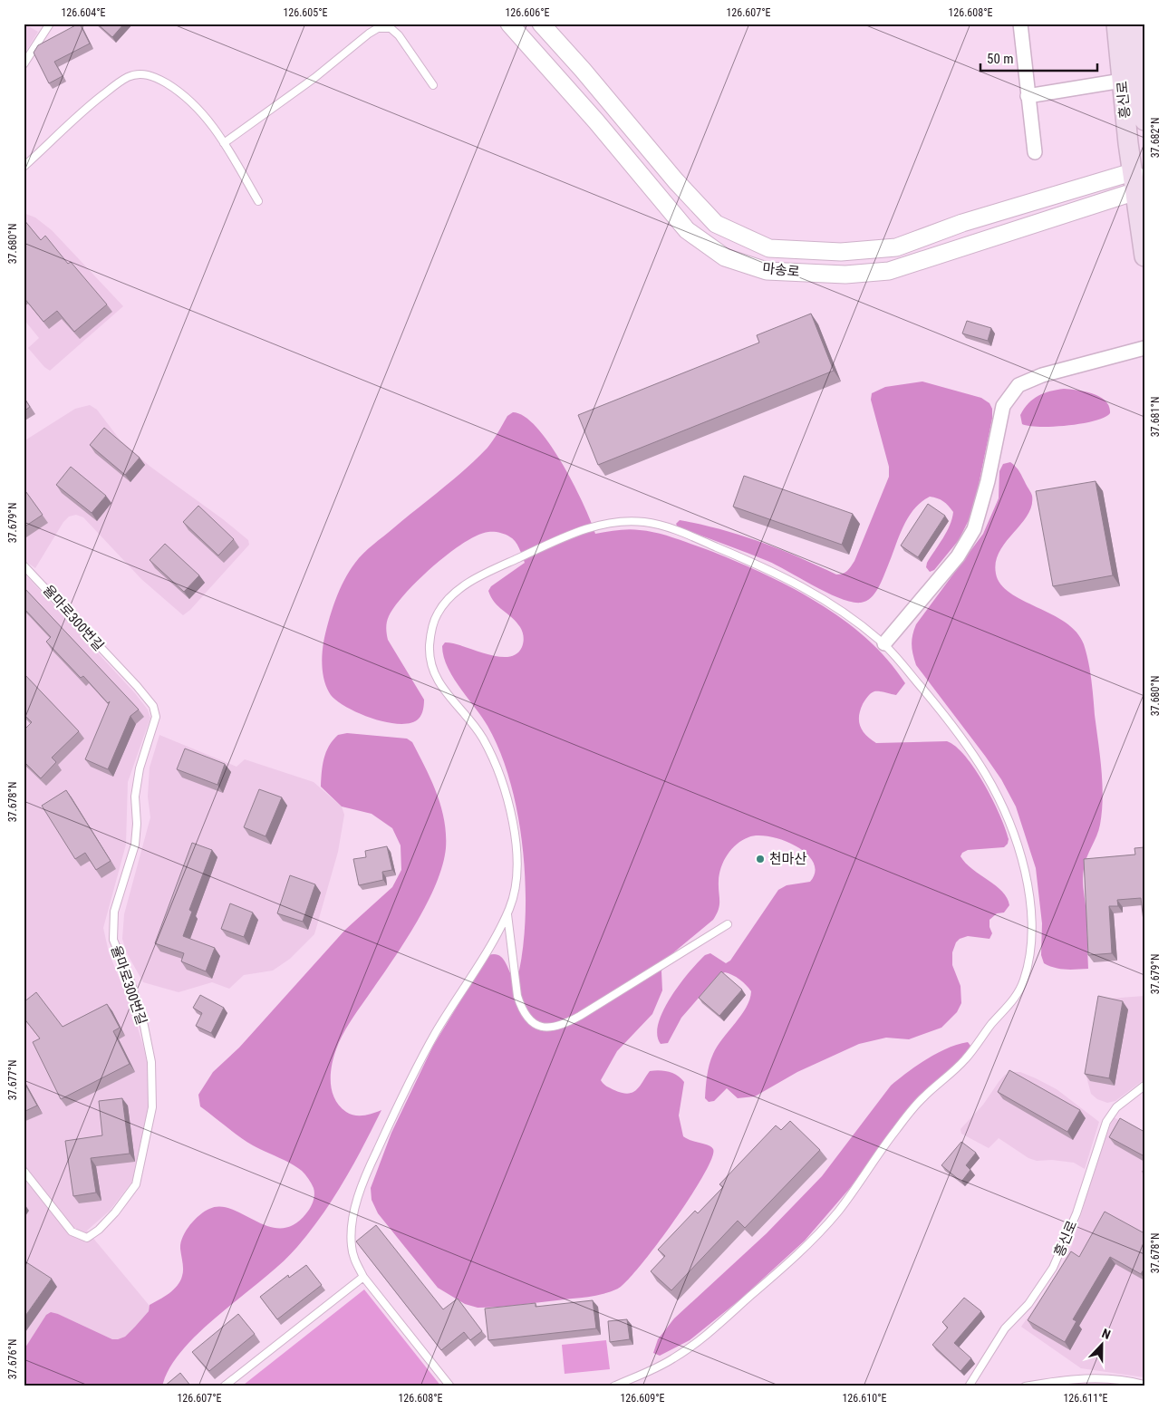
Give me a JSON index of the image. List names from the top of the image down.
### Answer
{
  "streets": {
    "main road": ["흥신로"],
    "street": ["마송로"],
    "lane": ["율마로300번길"]
  },
  "crossings": [
    ["흥신로", "마송로"]
  ],
  "places": ["천마산"],
  "scale_bar": "50 m",
  "north": "top",
  "coordinates": [
    "126.604°E",
    "126.605°E",
    "126.606°E",
    "126.607°E",
    "126.608°E",
    "37.682°N",
    "37.680°N",
    "37.681°N",
    "37.679°N",
    "37.678°N",
    "37.677°N",
    "37.676°N",
    "126.609°E",
    "126.610°E",
    "126.611°E"
  ]
}
